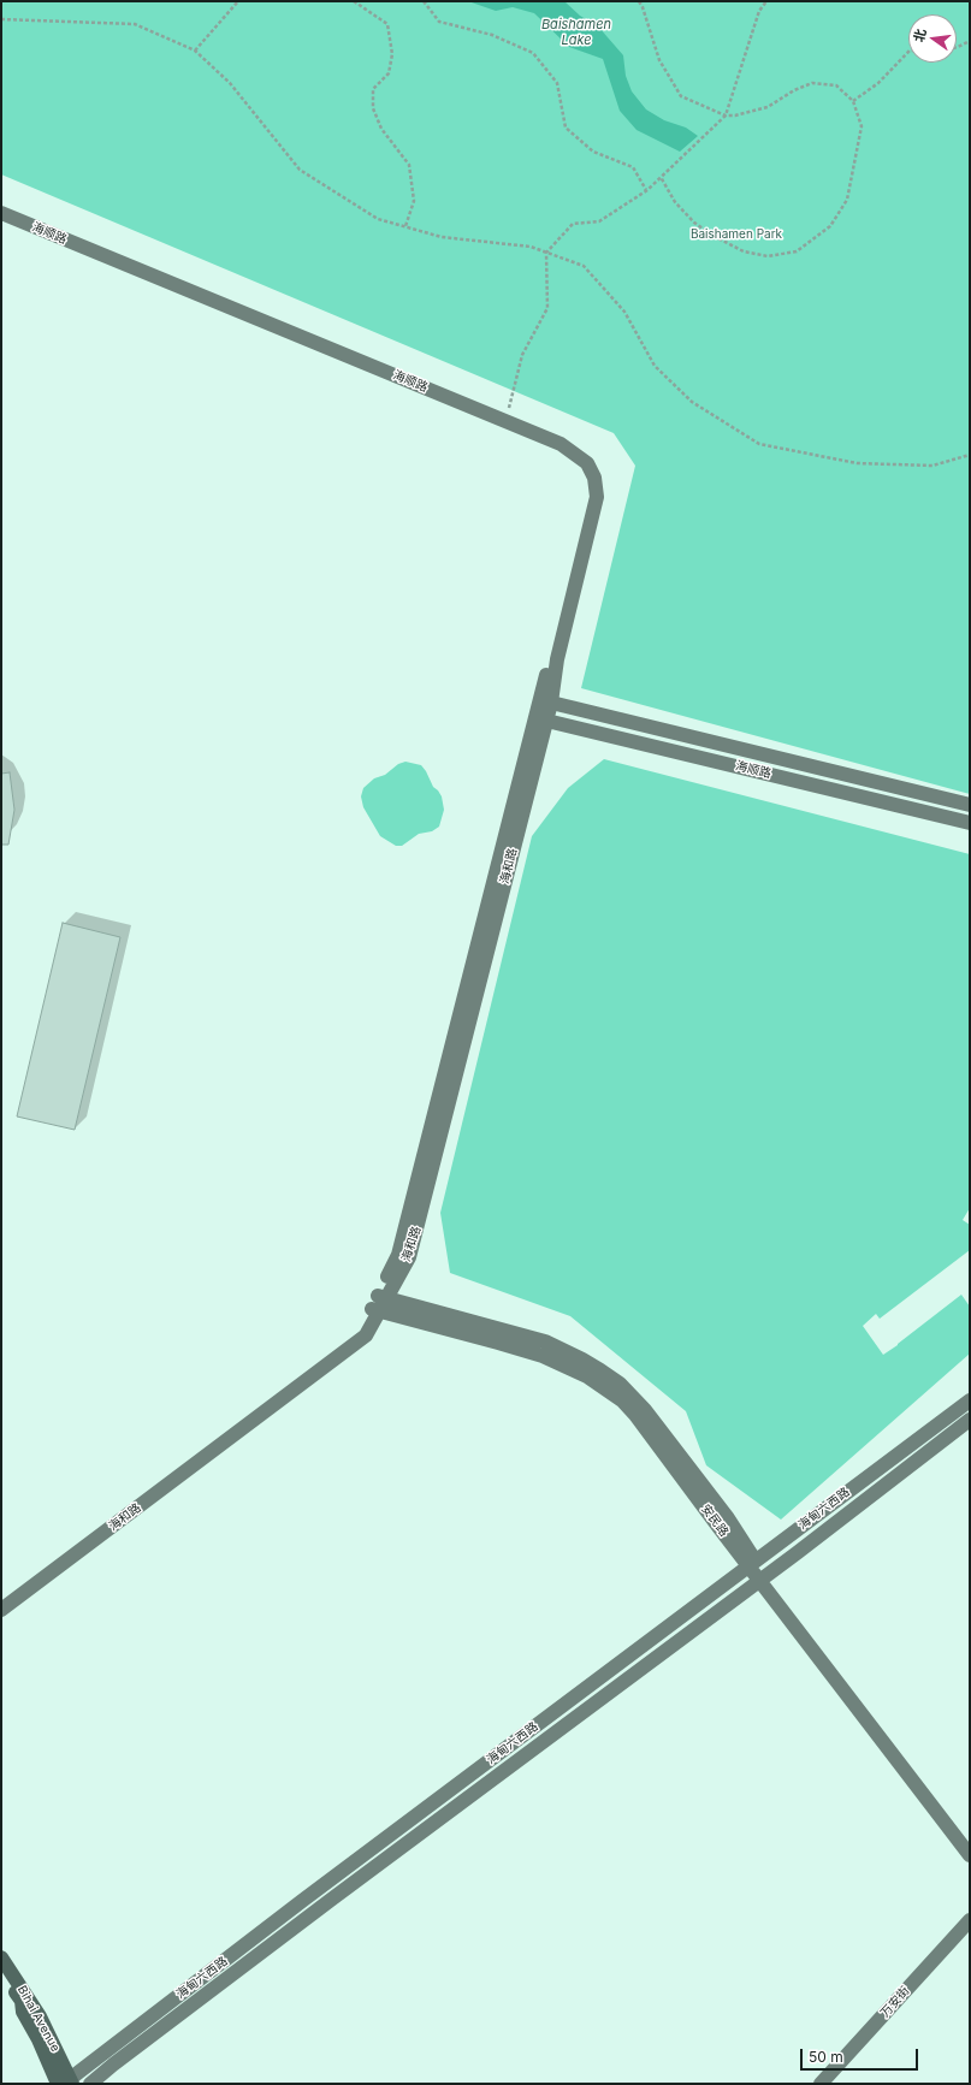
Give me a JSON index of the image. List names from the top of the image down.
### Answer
{
  "streets": {
    "main road": ["Bihai Avenue"],
    "street": [
      "海顺路",
      "海和路",
      "海甸六西路",
      "安民路",
      "万安街"
    ]
  },
  "crossings": [
    ["海顺路", "海和路"],
    ["海和路", "安民路"],
    ["海甸六西路", "安民路"],
    ["海甸六西路", "Bihai Avenue"]
  ],
  "water": ["Baishamen Lake"],
  "parks": ["Baishamen Park"],
  "scale_bar": "50 m",
  "north": "left"
}
